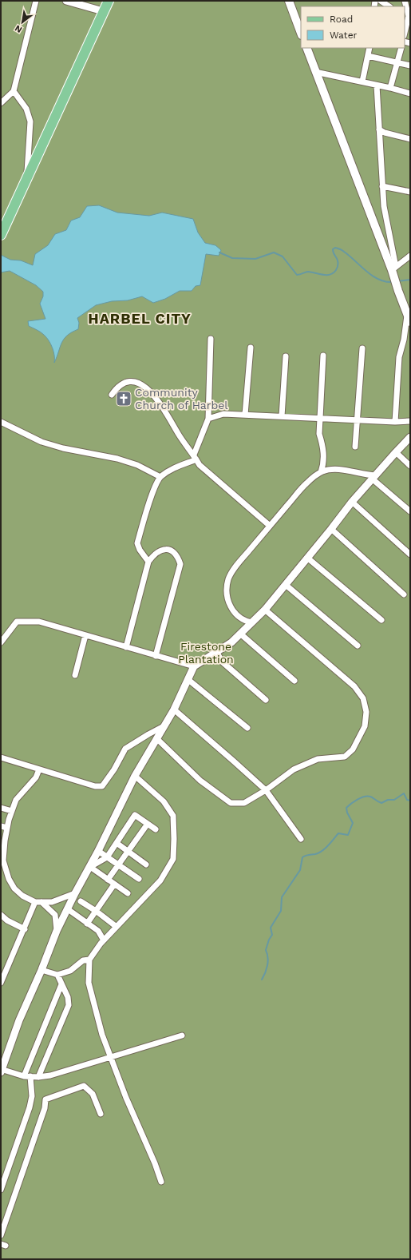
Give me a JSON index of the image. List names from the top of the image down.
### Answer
{
  "districts": ["HARBEL CITY"],
  "parks": ["Firestone Plantation"],
  "places": {
    "church": ["Community Church of Harbel"]
  },
  "legend": ["Road", "Water"],
  "north": "bottom left"
}
